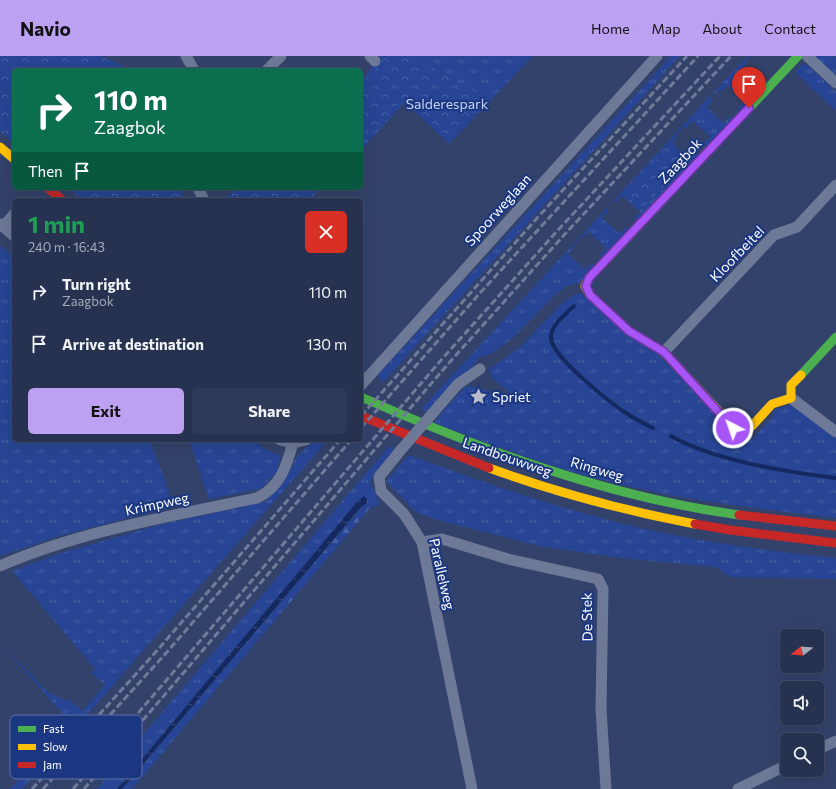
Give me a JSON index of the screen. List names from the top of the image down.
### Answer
{
  "streets": {
    "street": [
      "Zaagbok",
      "Spoorweglaan",
      "Kloofbeitel",
      "Landbouwweg",
      "Ringweg",
      "Krimpweg",
      "Parallelweg",
      "De Stek"
    ]
  },
  "crossings": [
    ["Zaagbok", "Kloofbeitel"],
    ["Parallelweg", "De Stek"]
  ],
  "parks": ["Salderespark"],
  "places": {
    "place": ["Spriet"]
  },
  "legend": ["Fast", "Slow", "Jam"],
  "north": "left",
  "page": {
    "header": "Navio",
    "nav": [
      "Home",
      "Map",
      "About",
      "Contact"
    ],
    "turn": ["110 m", "Zaagbok"],
    "then": "Then",
    "heading": ["1 min", "240 m · 16:43"],
    "list": [
      {
        "name": "Turn right",
        "note": "Zaagbok",
        "value": "110 m"
      },
      {
        "name": "Arrive at destination",
        "value": "130 m"
      }
    ],
    "buttons": ["Exit", "Share"]
  }
}
